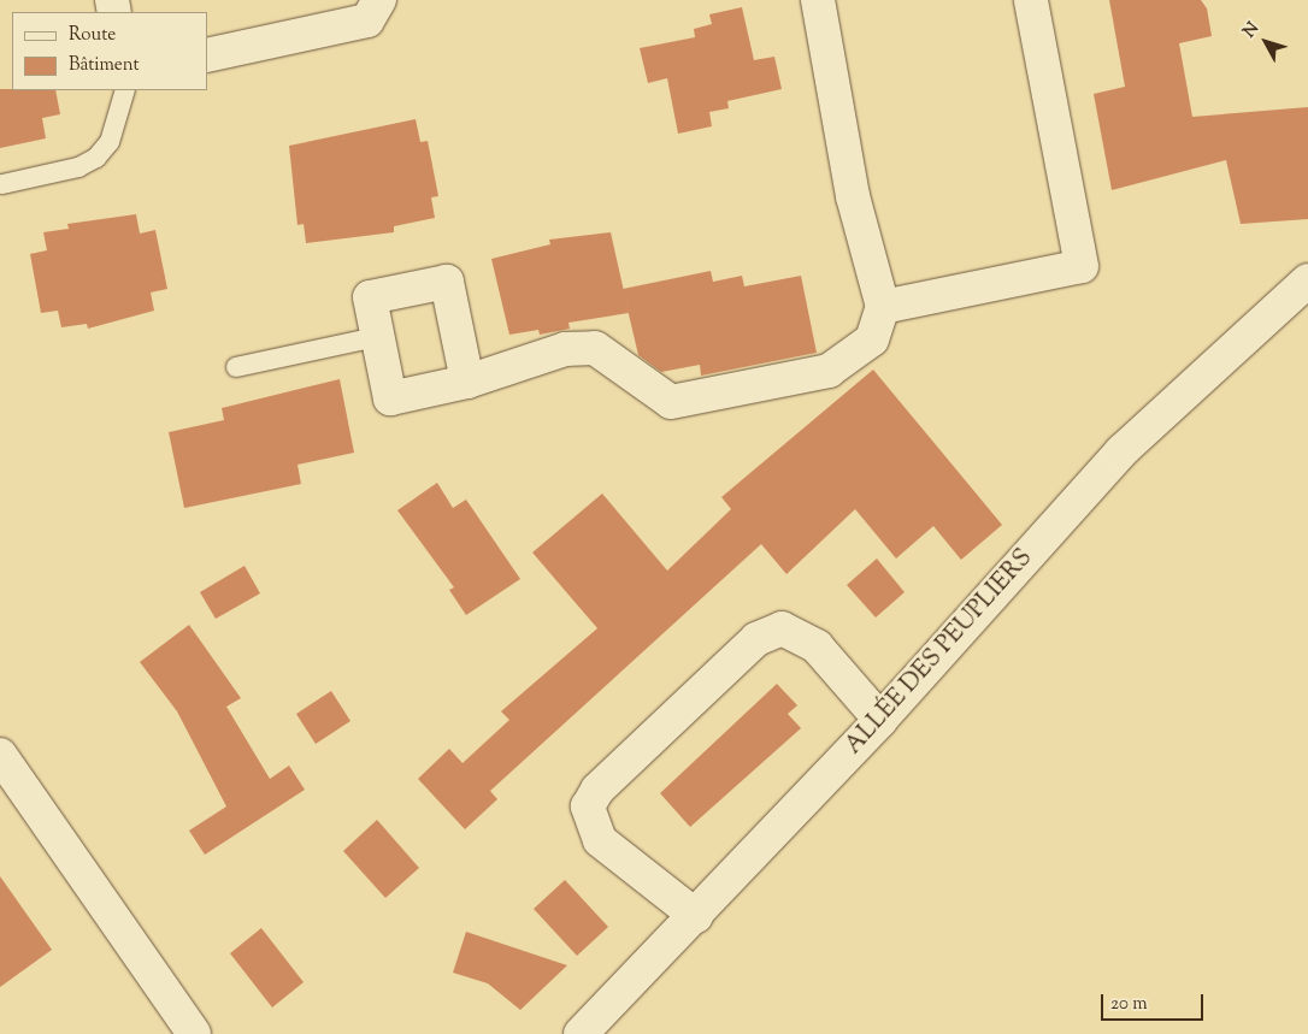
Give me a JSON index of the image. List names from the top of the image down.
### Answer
{
  "streets": {
    "street": ["ALLÉE DES PEUPLIERS"]
  },
  "legend": ["Route", "Bâtiment"],
  "scale_bar": "20 m",
  "north": "top left"
}
